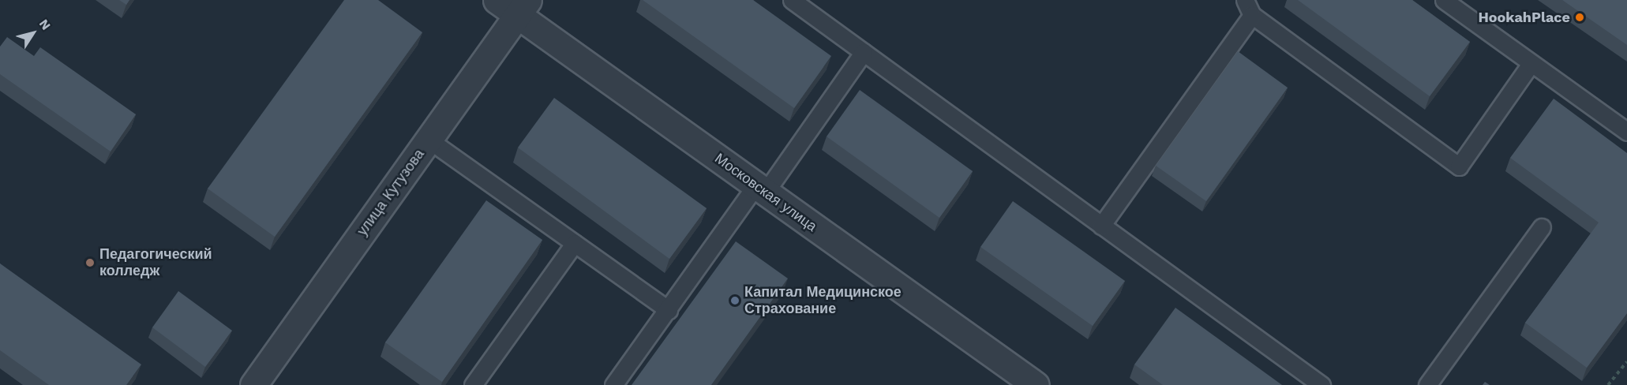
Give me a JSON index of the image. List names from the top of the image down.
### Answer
{
  "streets": {
    "street": ["улица Кутузова", "Московская улица"]
  },
  "crossings": [
    ["улица Кутузова", "Московская улица"]
  ],
  "places": ["HookahPlace", "Педагогический колледж", "Капитал Медицинское Страхование"],
  "north": "top right"
}
